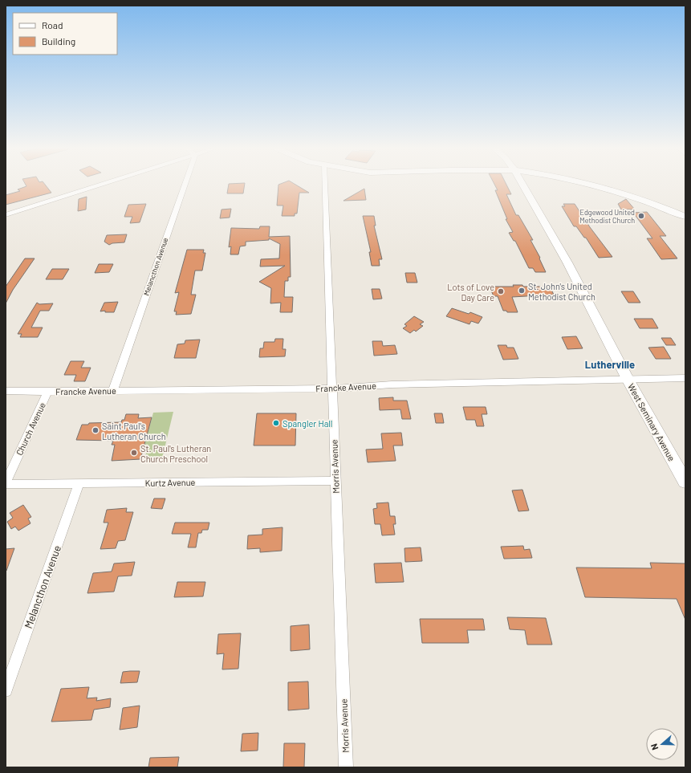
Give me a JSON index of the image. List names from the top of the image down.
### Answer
{
  "streets": {
    "street": [
      "Melancthon Avenue",
      "Francke Avenue",
      "West Seminary Avenue",
      "Church Avenue",
      "Morris Avenue",
      "Kurtz Avenue"
    ]
  },
  "crossings": [
    ["Melancthon Avenue", "Francke Avenue"],
    ["Melancthon Avenue", "Kurtz Avenue"],
    ["Francke Avenue", "West Seminary Avenue"],
    ["Francke Avenue", "Church Avenue"],
    ["Francke Avenue", "Morris Avenue"],
    ["Church Avenue", "Kurtz Avenue"],
    ["Morris Avenue", "Kurtz Avenue"]
  ],
  "districts": ["Lutherville"],
  "places": [
    "Edgewood United Methodist Church",
    "St. John's United Methodist Church",
    "Lots of Love Day Care",
    "Spangler Hall",
    "Saint Paul's Lutheran Church",
    "St. Paul's Lutheran Church Preschool"
  ],
  "legend": ["Road", "Building"],
  "north": "left"
}
